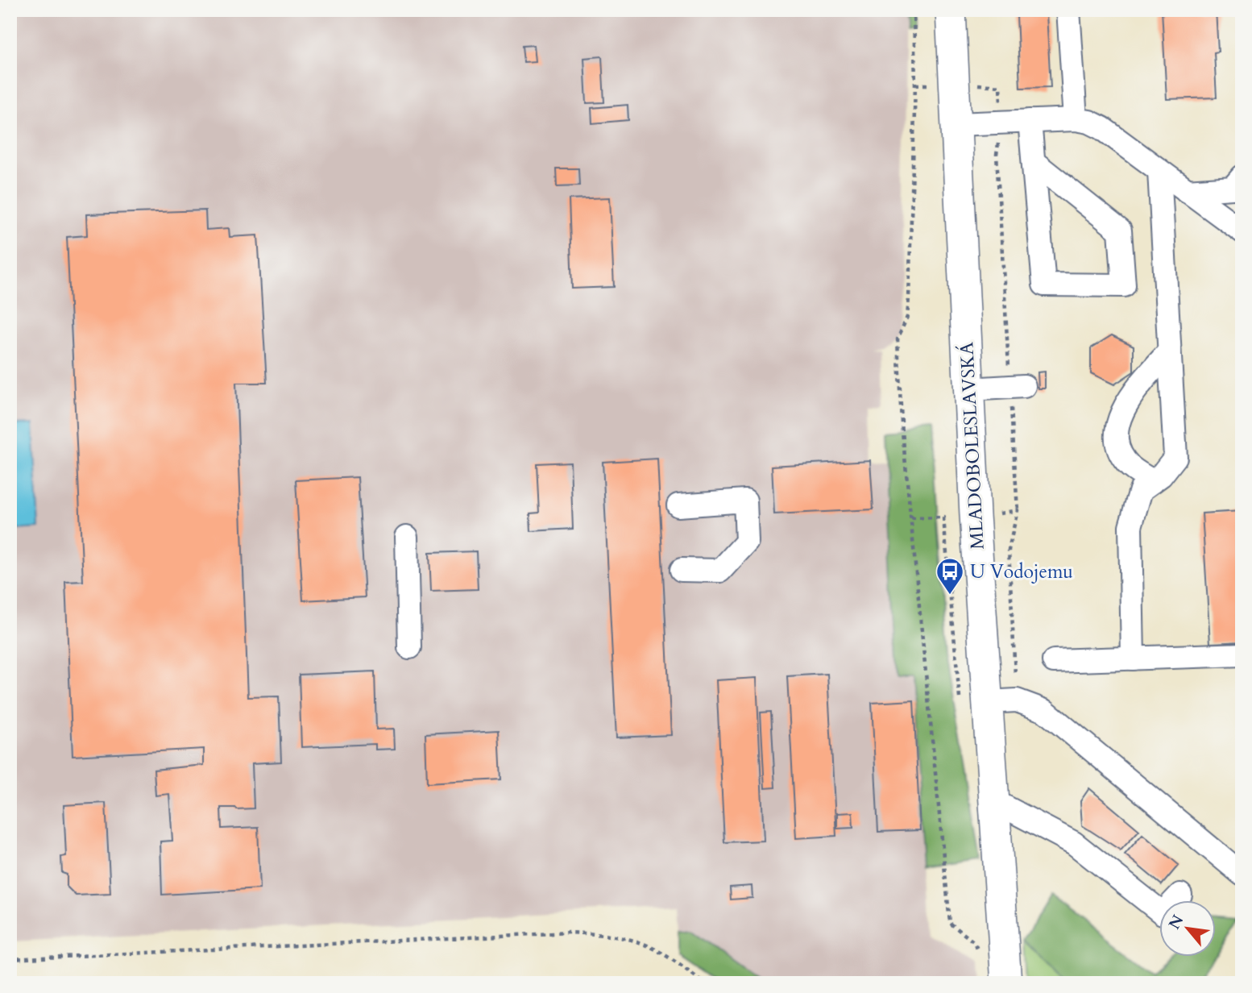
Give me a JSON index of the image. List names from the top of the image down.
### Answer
{
  "streets": {
    "main road": ["MLADOBOLESLAVSKÁ"]
  },
  "places": {
    "bus stop": ["U Vodojemu"]
  },
  "north": "top left"
}
